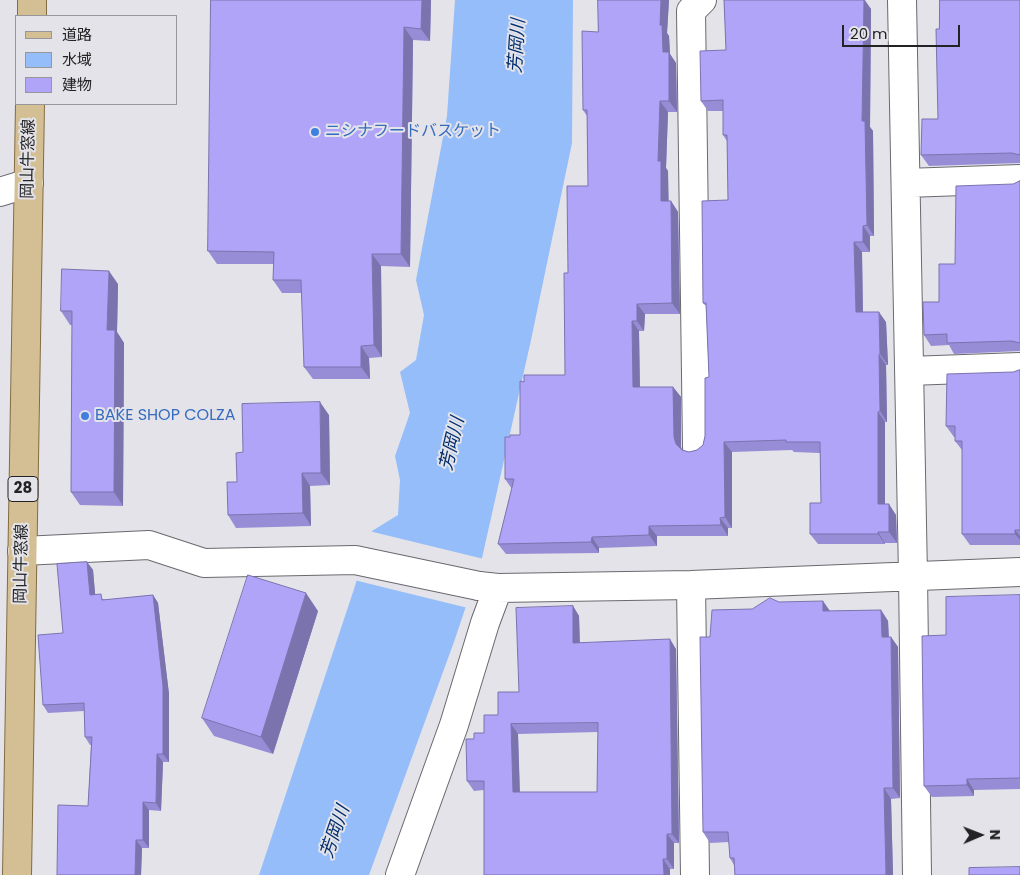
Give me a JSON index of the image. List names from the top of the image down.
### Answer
{
  "streets": {
    "main road": ["岡山牛窓線", "28"]
  },
  "water": ["芳岡川"],
  "places": ["ニシナフードバスケット", "BAKE SHOP COLZA"],
  "legend": ["道路", "水域", "建物"],
  "scale_bar": "20 m",
  "north": "right"
}
